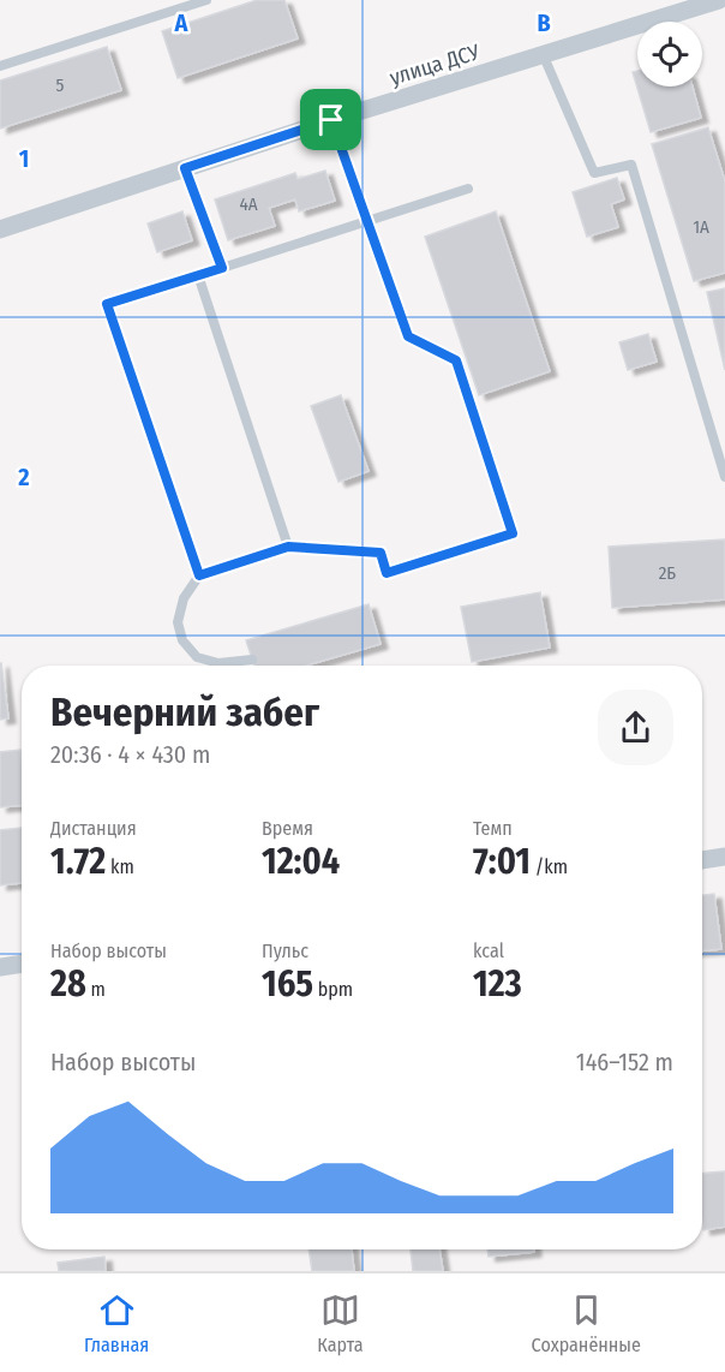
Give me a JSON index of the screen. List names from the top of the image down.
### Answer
{
  "streets": {
    "street": ["улица ДСУ"]
  },
  "house_numbers": [
    "5",
    "4А",
    "1А",
    "2Б"
  ],
  "page": {
    "heading": ["Вечерний забег", "20:36 · 4 × 430 m"],
    "stats": [
      ["Дистанция", "1.72 km"],
      ["Время", "12:04"],
      ["Темп", "7:01 /km"],
      ["Набор высоты", "28 m"],
      ["Пульс", "165 bpm"],
      ["kcal", "123"]
    ],
    "chart": ["Набор высоты", "146–152 m"],
    "tabs": ["Главная", "Карта", "Сохранённые"]
  },
  "grid": {
    "columns": ["A", "B"],
    "rows": ["1", "2"]
  }
}
